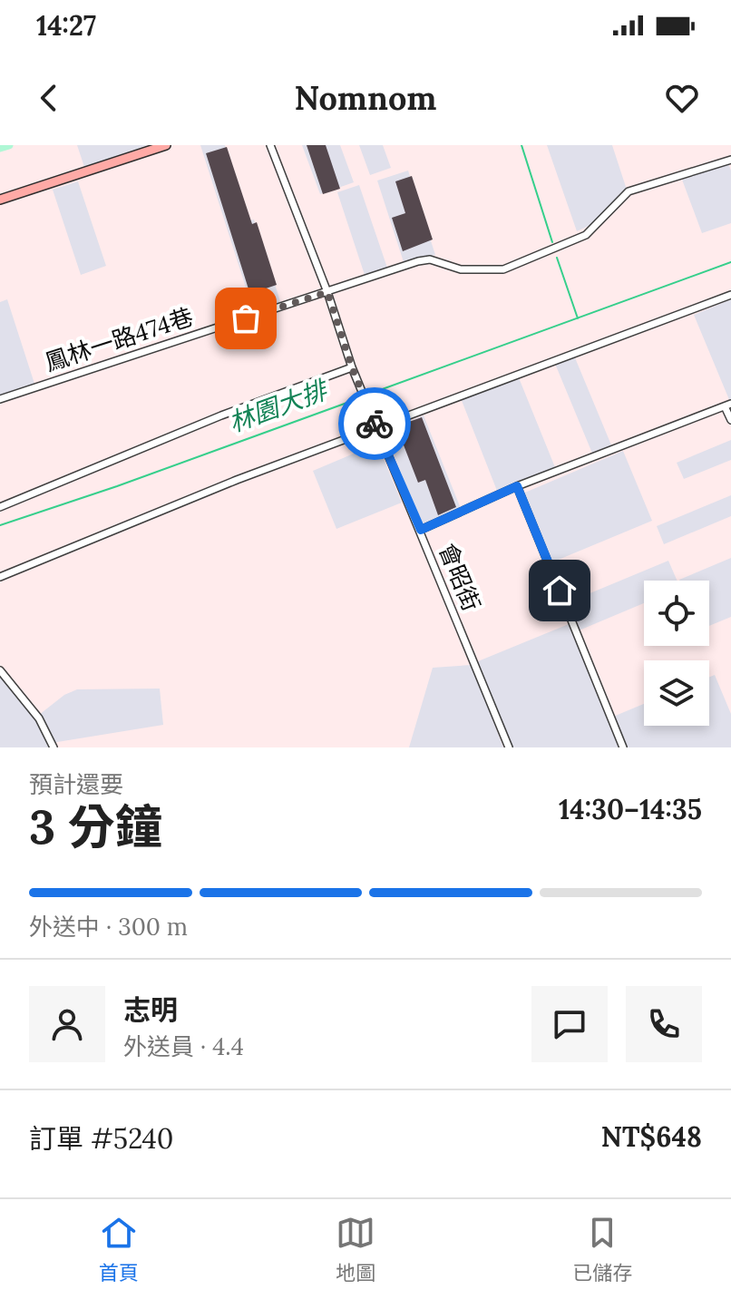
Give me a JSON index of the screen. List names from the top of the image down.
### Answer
{
  "streets": {
    "street": ["鳳林一路474巷", "會昭街"]
  },
  "water": ["林園大排"],
  "page": {
    "status": "14:27",
    "header": "Nomnom",
    "heading": ["3 分鐘", "預計還要", "14:30–14:35"],
    "panel": [
      "志明",
      "外送員 · 4.4",
      "訂單 #5240",
      "NT$648"
    ],
    "bar": "外送中 · 300 m",
    "tabs": ["首頁", "地圖", "已儲存"]
  }
}
